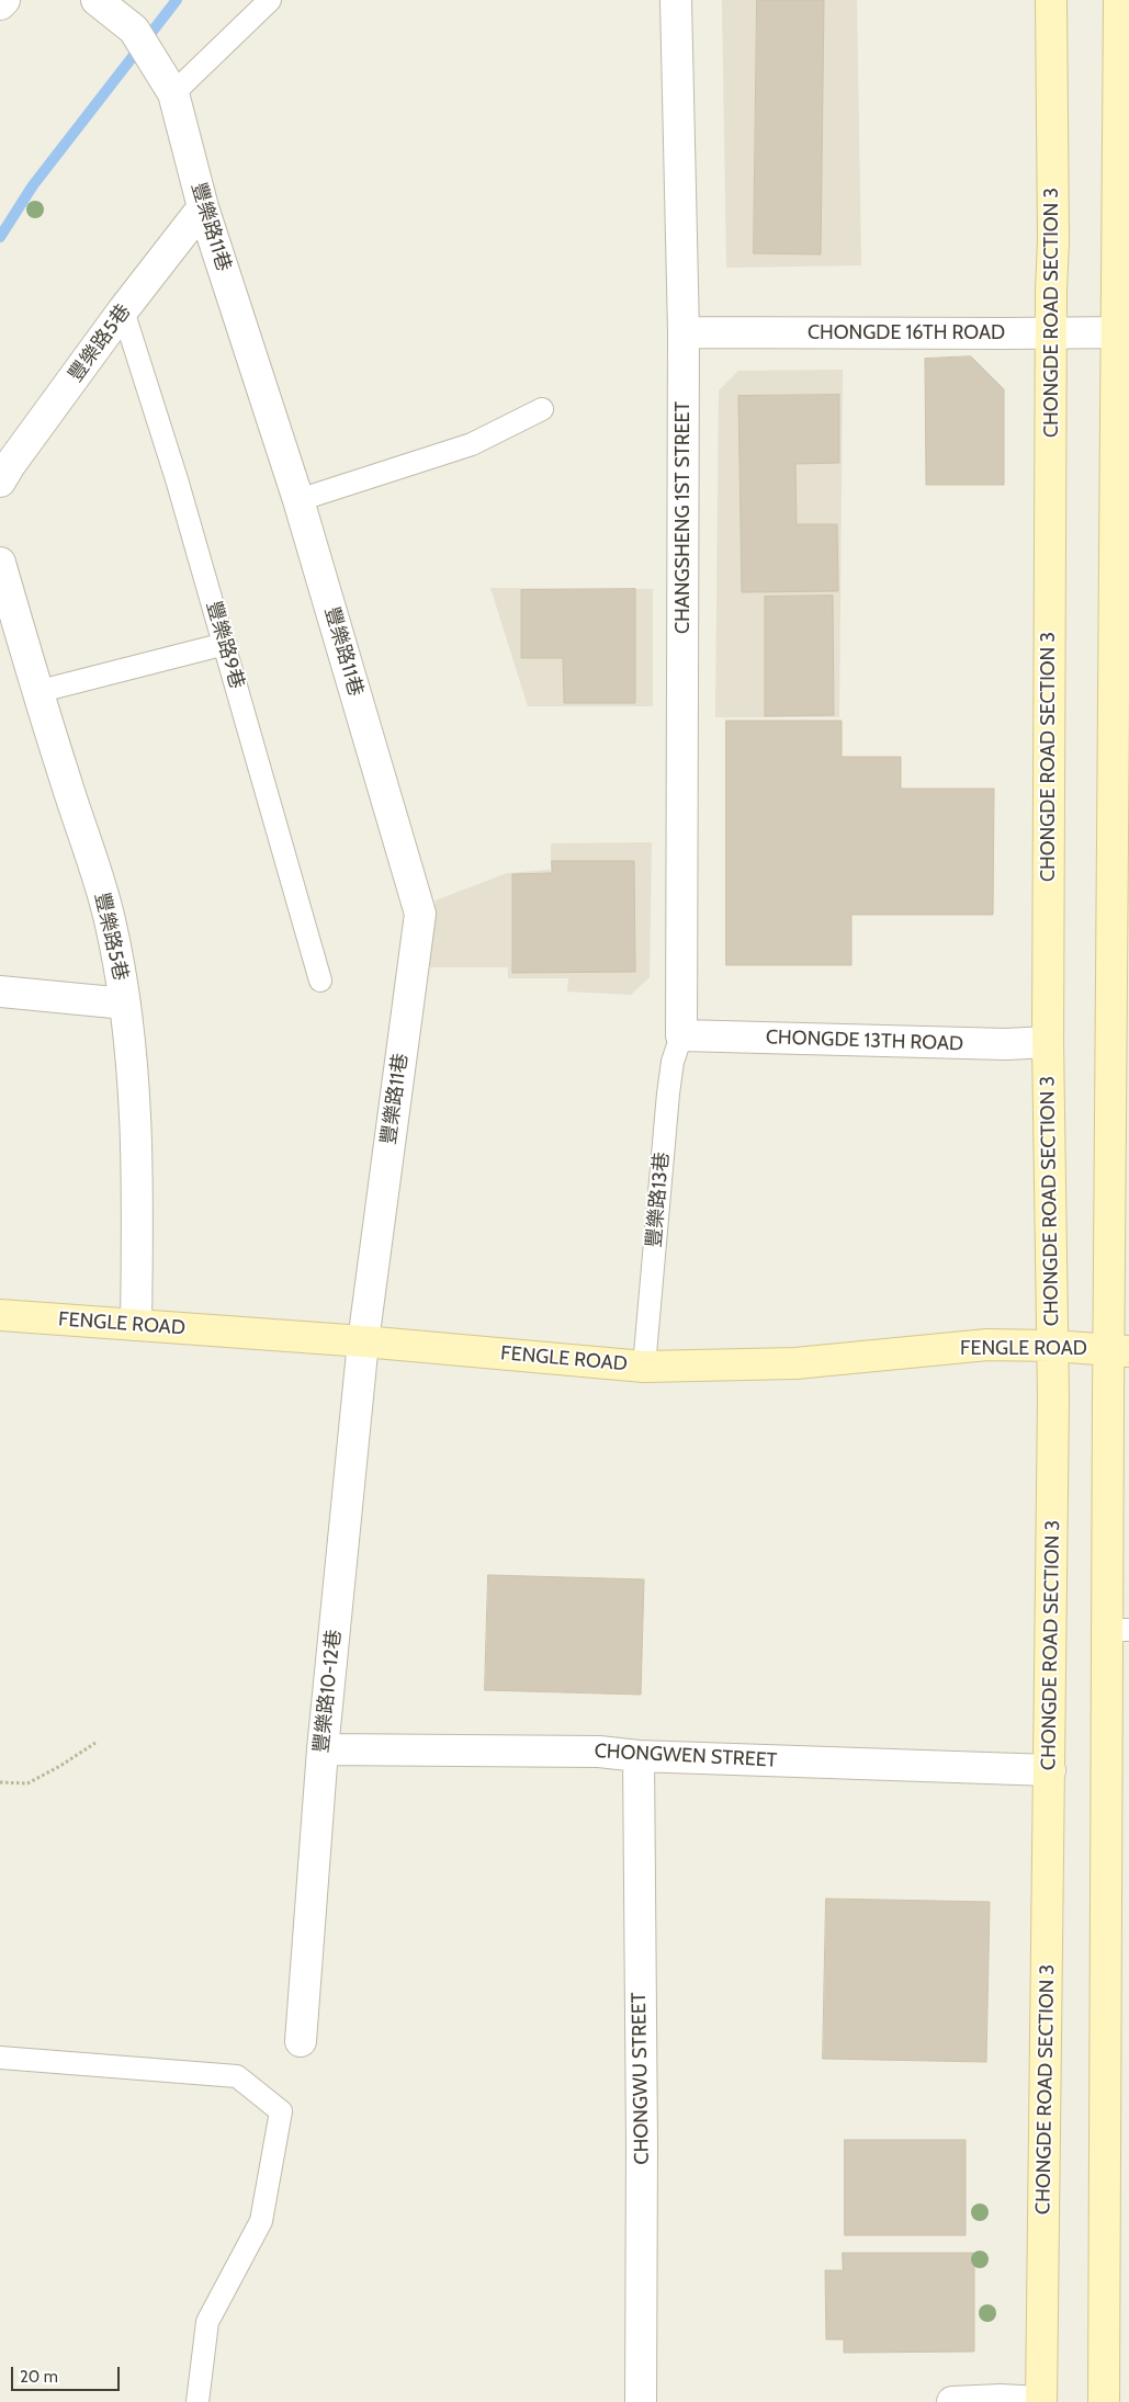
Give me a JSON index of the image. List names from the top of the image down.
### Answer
{
  "streets": {
    "main road": ["CHONGDE ROAD SECTION 3", "FENGLE ROAD"],
    "street": [
      "豐樂路11巷",
      "CHONGDE 16TH ROAD",
      "豐樂路5巷",
      "CHANGSHENG 1ST STREET",
      "CHONGDE 13TH ROAD",
      "豐樂路10-12巷",
      "CHONGWEN STREET",
      "CHONGWU STREET"
    ],
    "lane": ["豐樂路9巷", "豐樂路13巷"]
  },
  "crossings": [
    ["豐樂路11巷", "豐樂路5巷"],
    ["豐樂路11巷", "FENGLE ROAD"],
    ["豐樂路11巷", "豐樂路10-12巷"],
    ["CHONGDE ROAD SECTION 3", "CHONGDE 16TH ROAD"],
    ["CHONGDE ROAD SECTION 3", "CHONGDE 13TH ROAD"],
    ["CHONGDE ROAD SECTION 3", "FENGLE ROAD"],
    ["CHONGDE ROAD SECTION 3", "CHONGWEN STREET"],
    ["CHONGDE 16TH ROAD", "CHANGSHENG 1ST STREET"],
    ["豐樂路5巷", "豐樂路9巷"],
    ["豐樂路5巷", "FENGLE ROAD"],
    ["CHANGSHENG 1ST STREET", "CHONGDE 13TH ROAD"],
    ["CHANGSHENG 1ST STREET", "豐樂路13巷"],
    ["CHONGDE 13TH ROAD", "豐樂路13巷"],
    ["豐樂路13巷", "FENGLE ROAD"],
    ["FENGLE ROAD", "豐樂路10-12巷"],
    ["豐樂路10-12巷", "CHONGWEN STREET"],
    ["CHONGWEN STREET", "CHONGWU STREET"]
  ],
  "scale_bar": "20 m"
}
